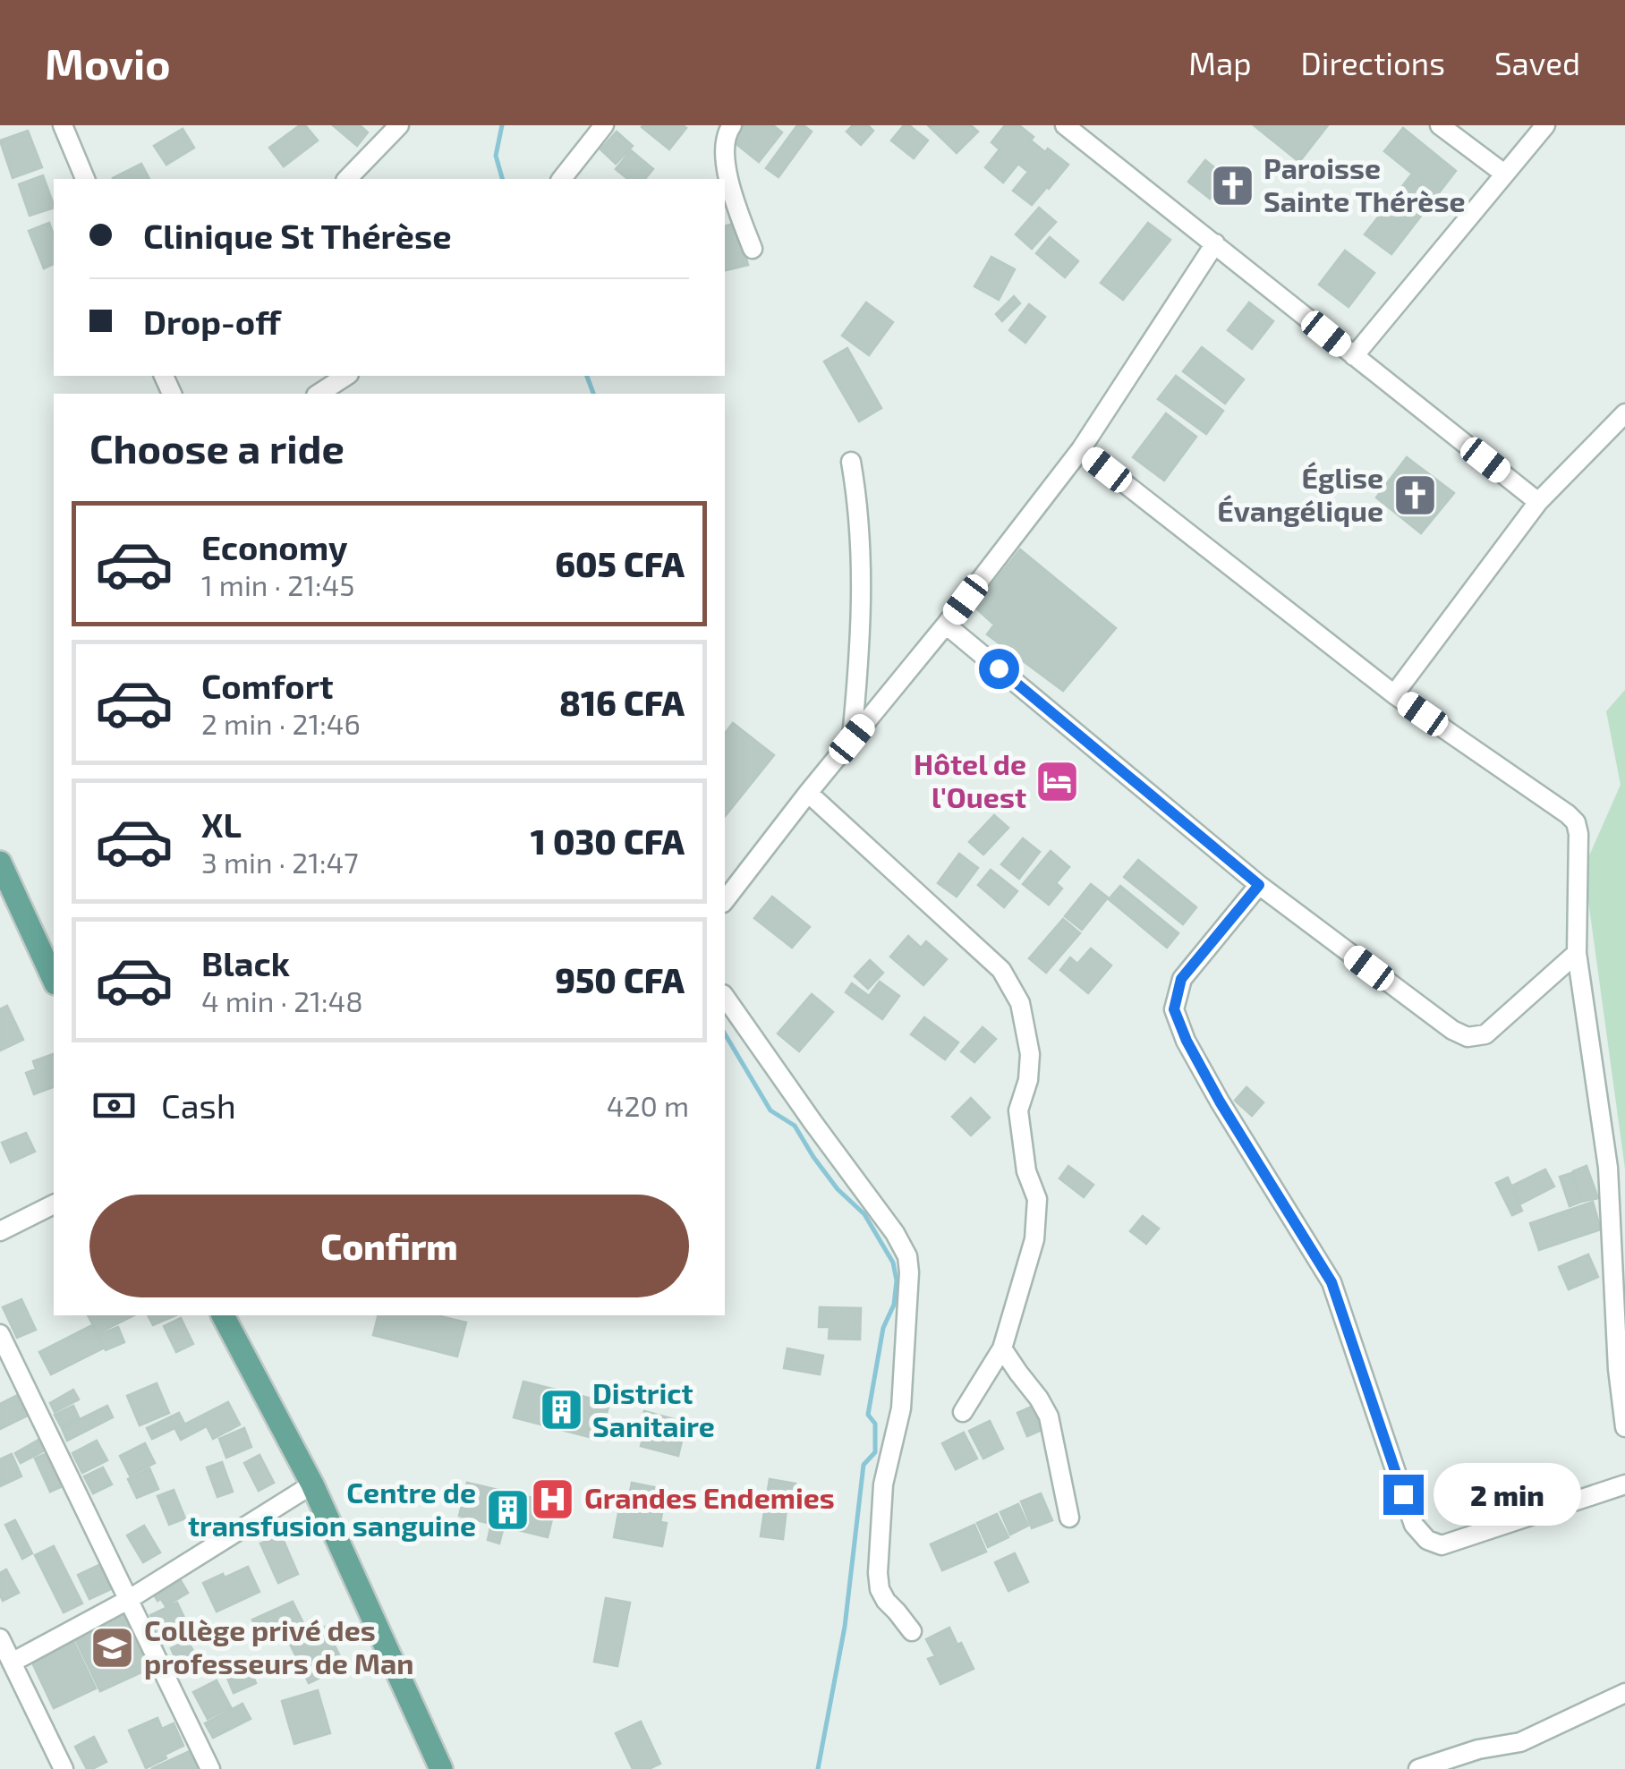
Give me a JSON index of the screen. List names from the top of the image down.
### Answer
{
  "places": {
    "church": ["Paroisse Sainte Thérèse", "Église Évangélique"],
    "hotel": ["Hôtel de l'Ouest"],
    "building": ["District Sanitaire", "Centre de transfusion sanguine"],
    "hospital": ["Grandes Endemies"],
    "school or university": ["Collège privé des professeurs de Man"]
  },
  "page": {
    "header": "Movio",
    "nav": ["Map", "Directions", "Saved"],
    "banner": ["Clinique St Thérèse", "Drop-off"],
    "heading": "Choose a ride",
    "list": [
      {
        "name": "Economy",
        "note": "1 min · 21:45",
        "value": "605 CFA"
      },
      {
        "name": "Comfort",
        "note": "2 min · 21:46",
        "value": "816 CFA"
      },
      {
        "name": "XL",
        "note": "3 min · 21:47",
        "value": "1 030 CFA"
      },
      {
        "name": "Black",
        "note": "4 min · 21:48",
        "value": "950 CFA"
      }
    ],
    "pay": ["Cash", "420 m"],
    "buttons": "Confirm",
    "bubble": "2 min"
  }
}
